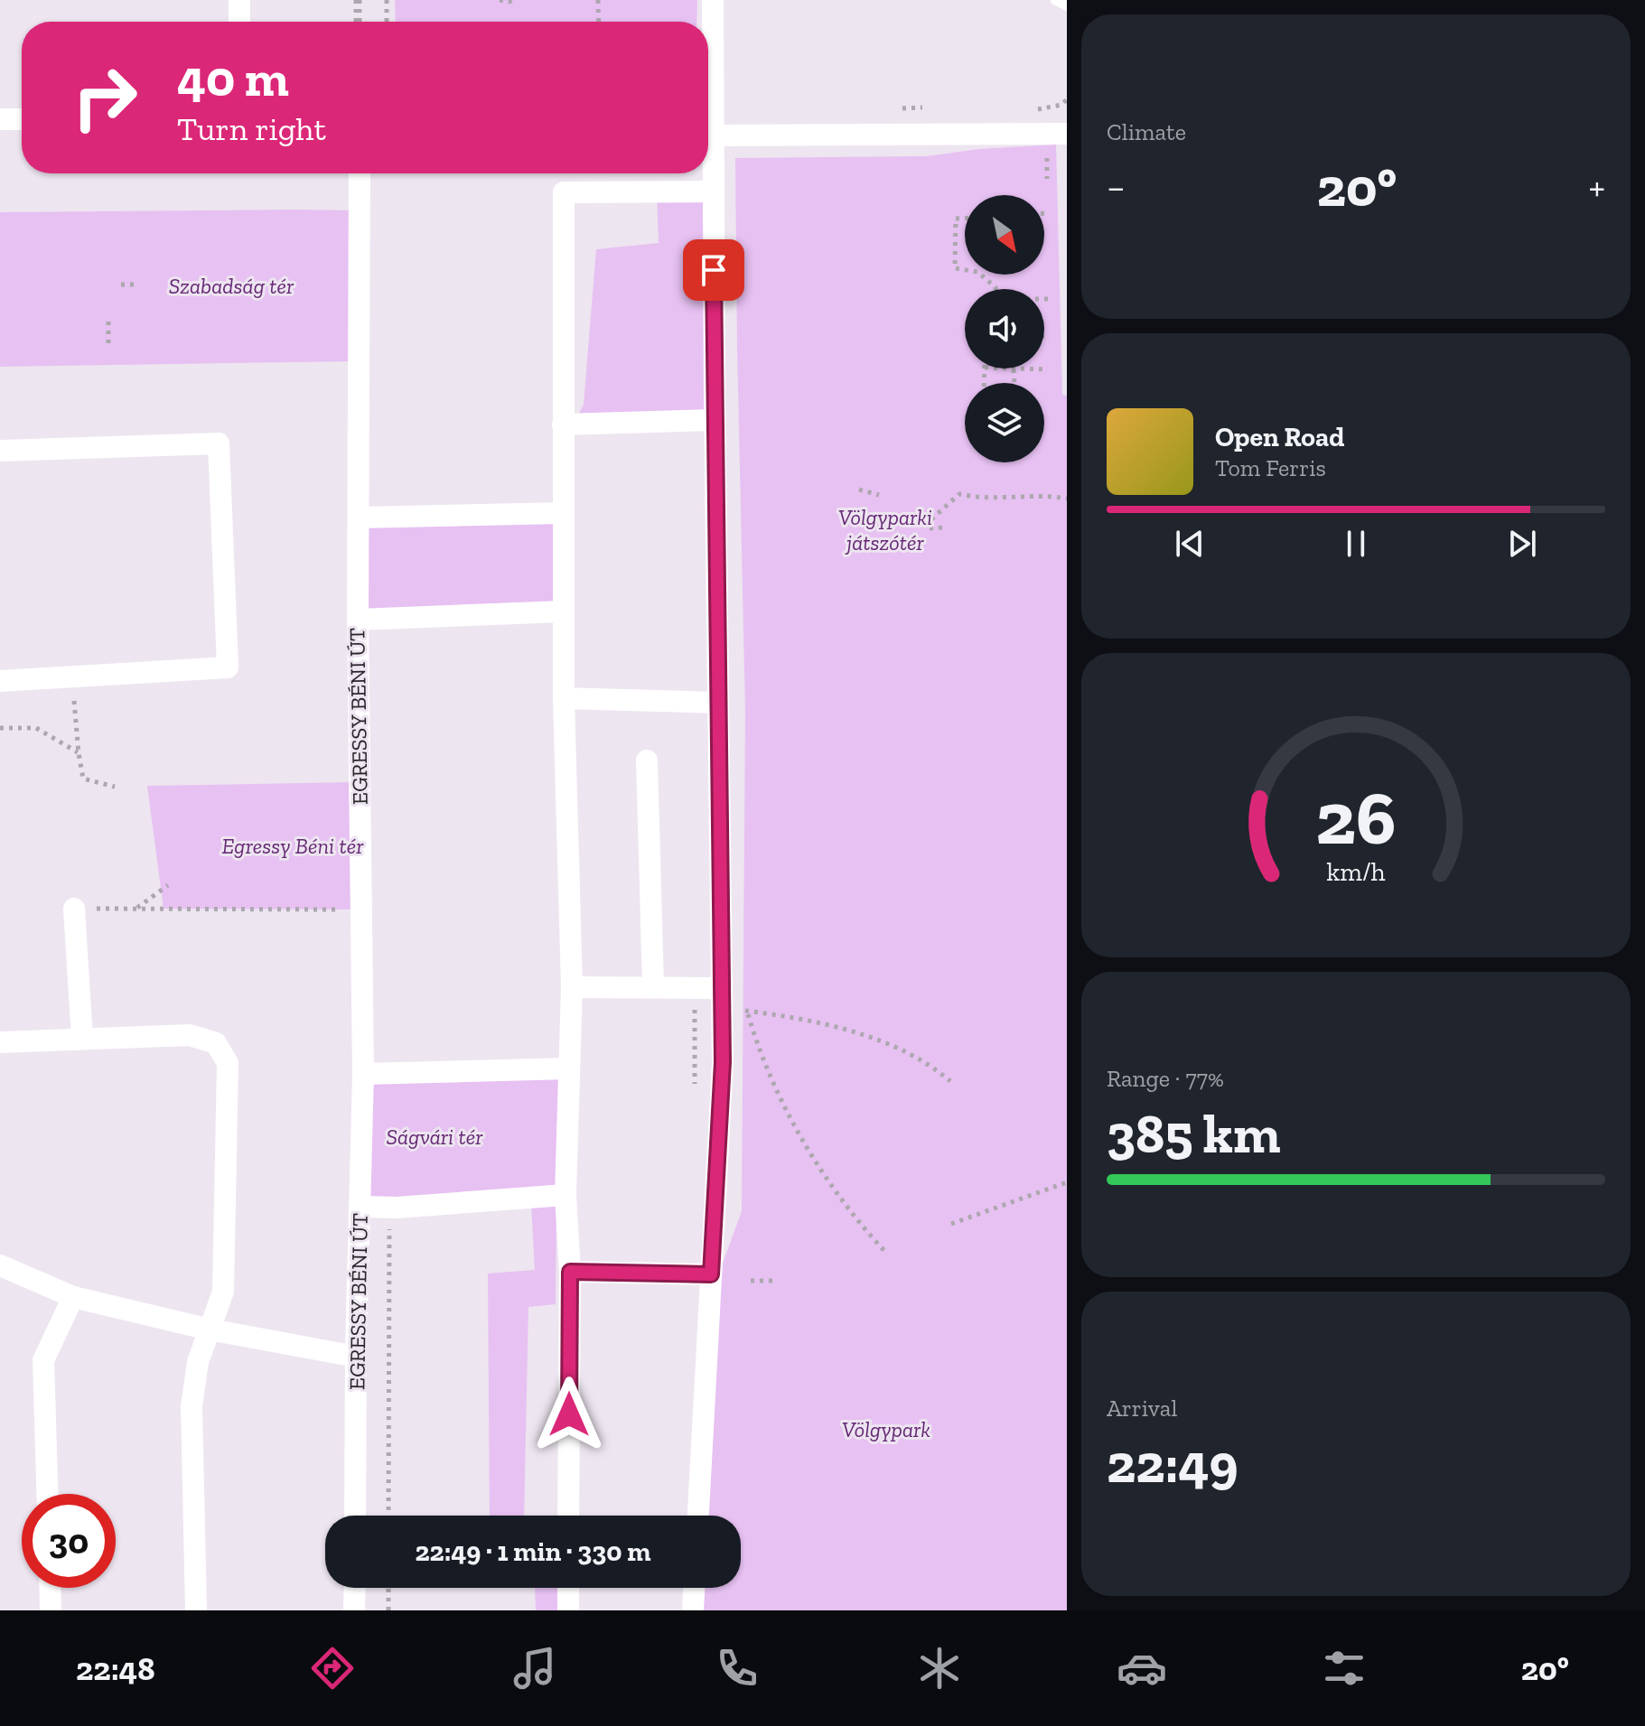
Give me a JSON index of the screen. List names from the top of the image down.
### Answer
{
  "streets": {
    "street": ["EGRESSY BÉNI ÚT"]
  },
  "parks": [
    "Szabadság tér",
    "Völgyparki játszótér",
    "Egressy Béni tér",
    "Ságvári tér",
    "Völgypark"
  ],
  "north": "bottom right",
  "page": {
    "tile": [
      "Climate",
      ["Range · 77%", "385 km"],
      ["Arrival", "22:49"]
    ],
    "turn": ["40 m", "Turn right"],
    "heat": ["−", "20°", "+"],
    "song": ["Open Road", "Tom Ferris"],
    "limit": "30",
    "trip": "22:49 · 1 min · 330 m",
    "tabs": ["22:48", "20°"],
    "gauge": ["26", "km/h"]
  }
}
